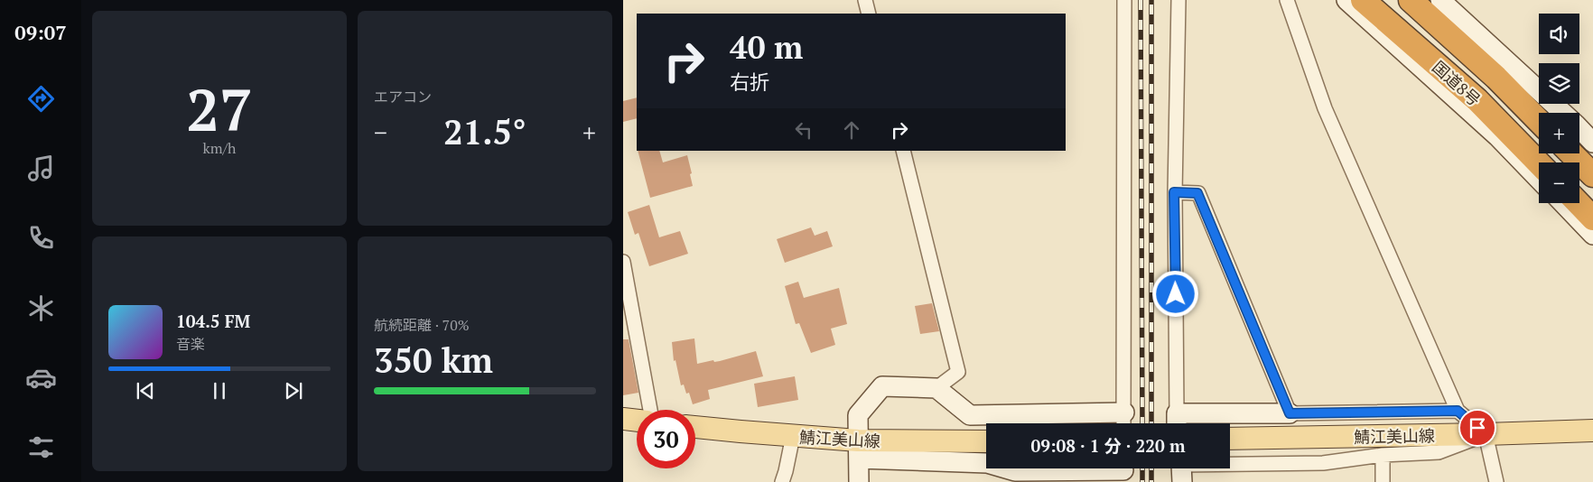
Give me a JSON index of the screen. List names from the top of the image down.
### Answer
{
  "streets": {
    "highway": ["国道8号"],
    "main road": ["鯖江美山線"]
  },
  "page": {
    "tabs": "09:07",
    "tile": [
      ["27", "km/h"],
      "エアコン",
      ["航続距離 · 70%", "350 km"]
    ],
    "map_buttons": ["+", "−"],
    "turn": ["40 m", "右折"],
    "heat": ["−", "21.5°", "+"],
    "song": ["104.5 FM", "音楽"],
    "limit": "30",
    "trip": "09:08 · 1 分 · 220 m"
  }
}
